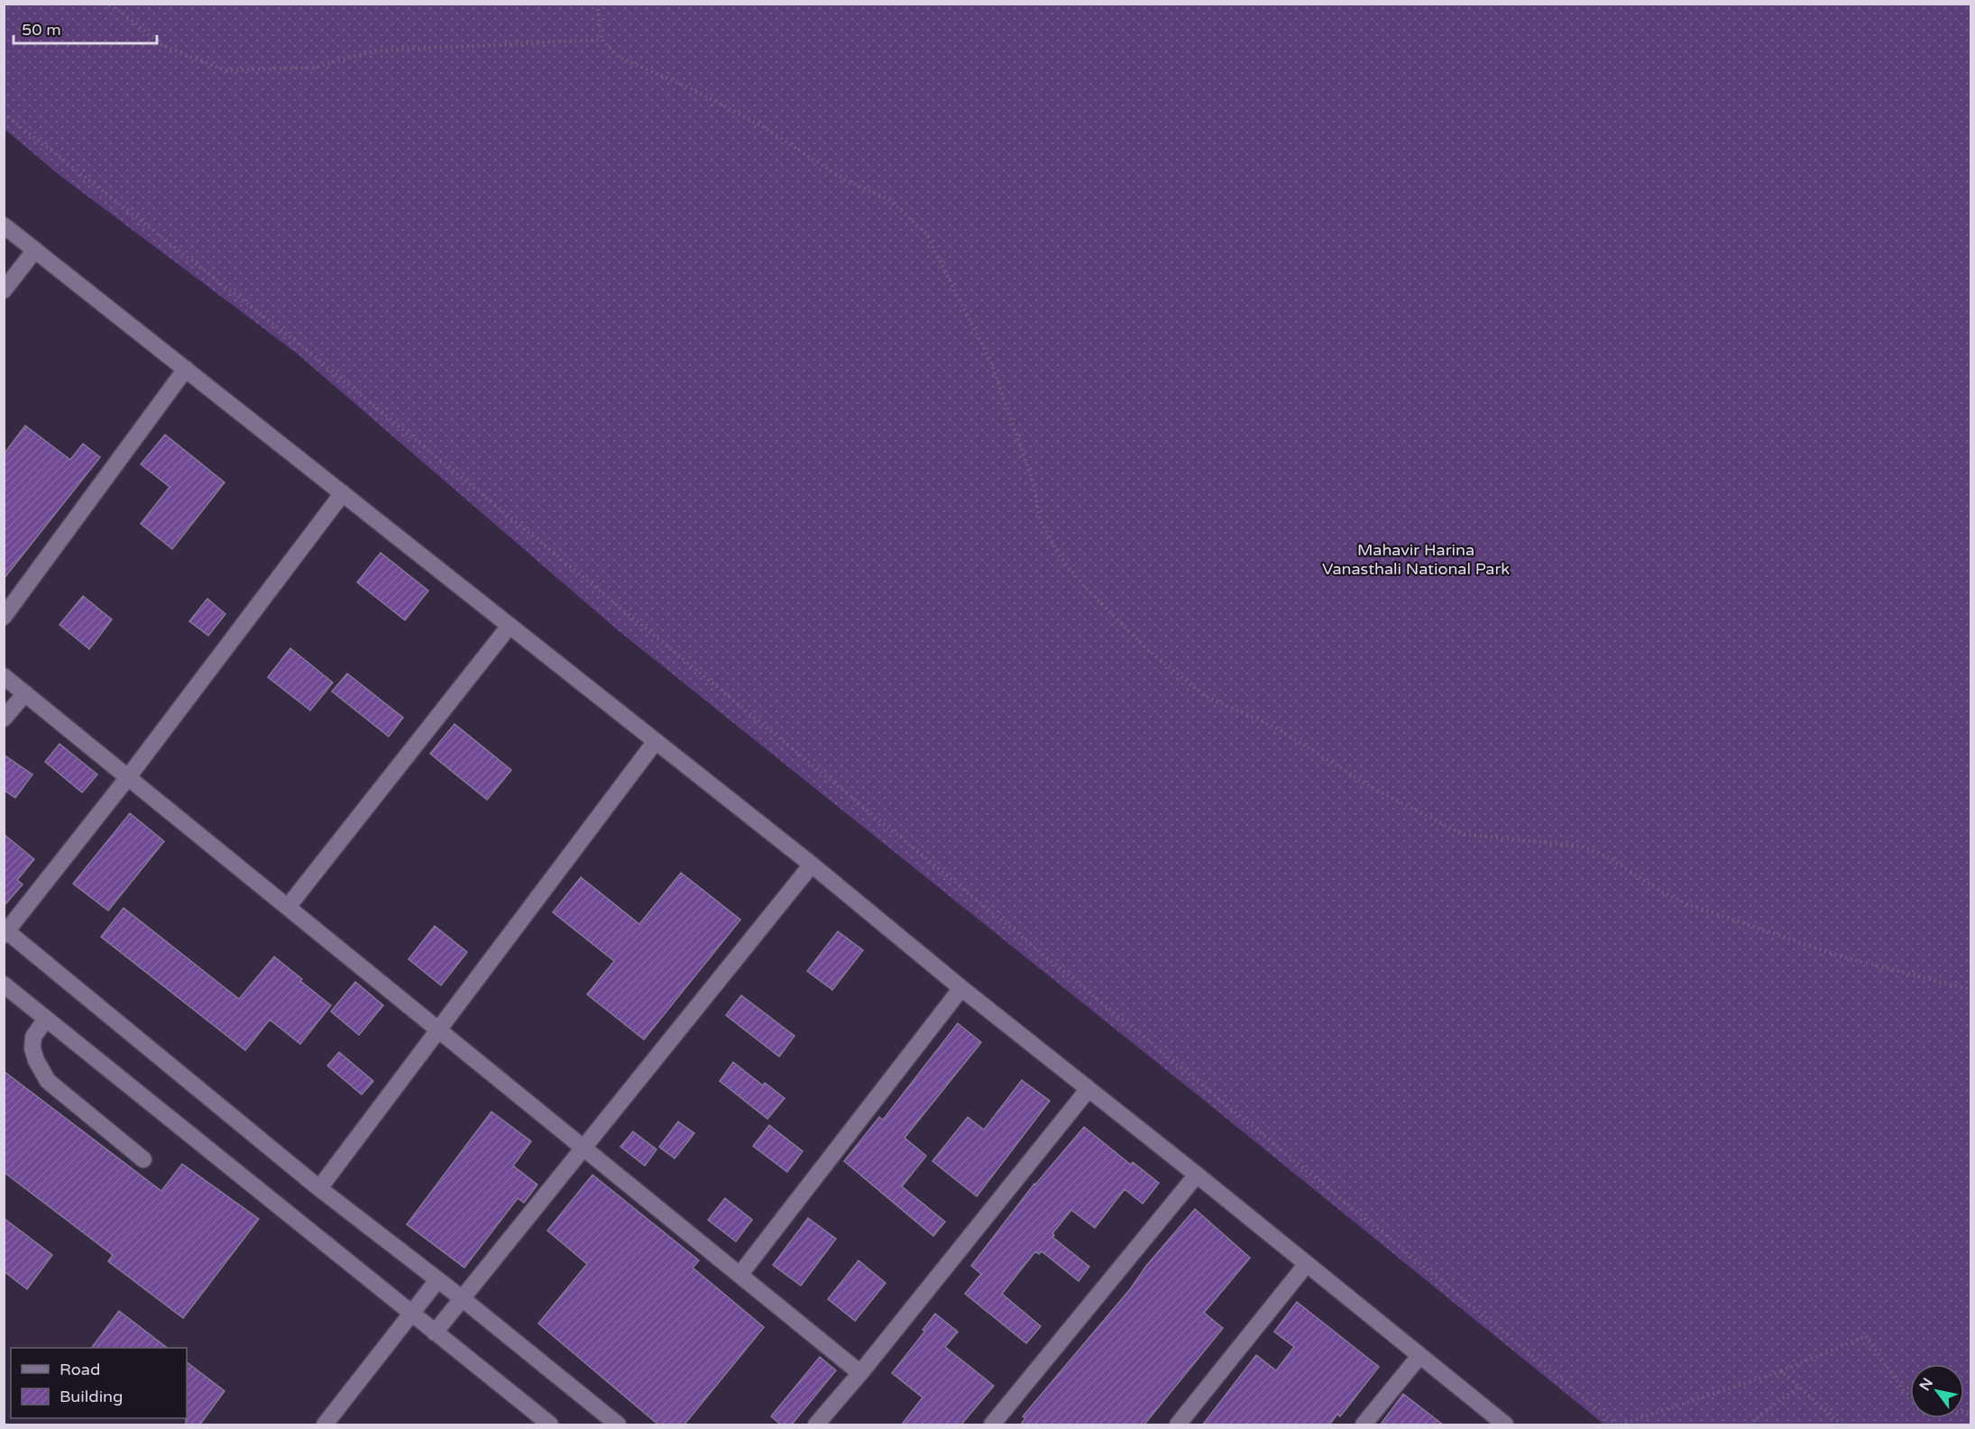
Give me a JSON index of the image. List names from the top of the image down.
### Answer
{
  "parks": ["Mahavir Harina Vanasthali National Park"],
  "legend": ["Road", "Building"],
  "scale_bar": "50 m",
  "north": "top left"
}
